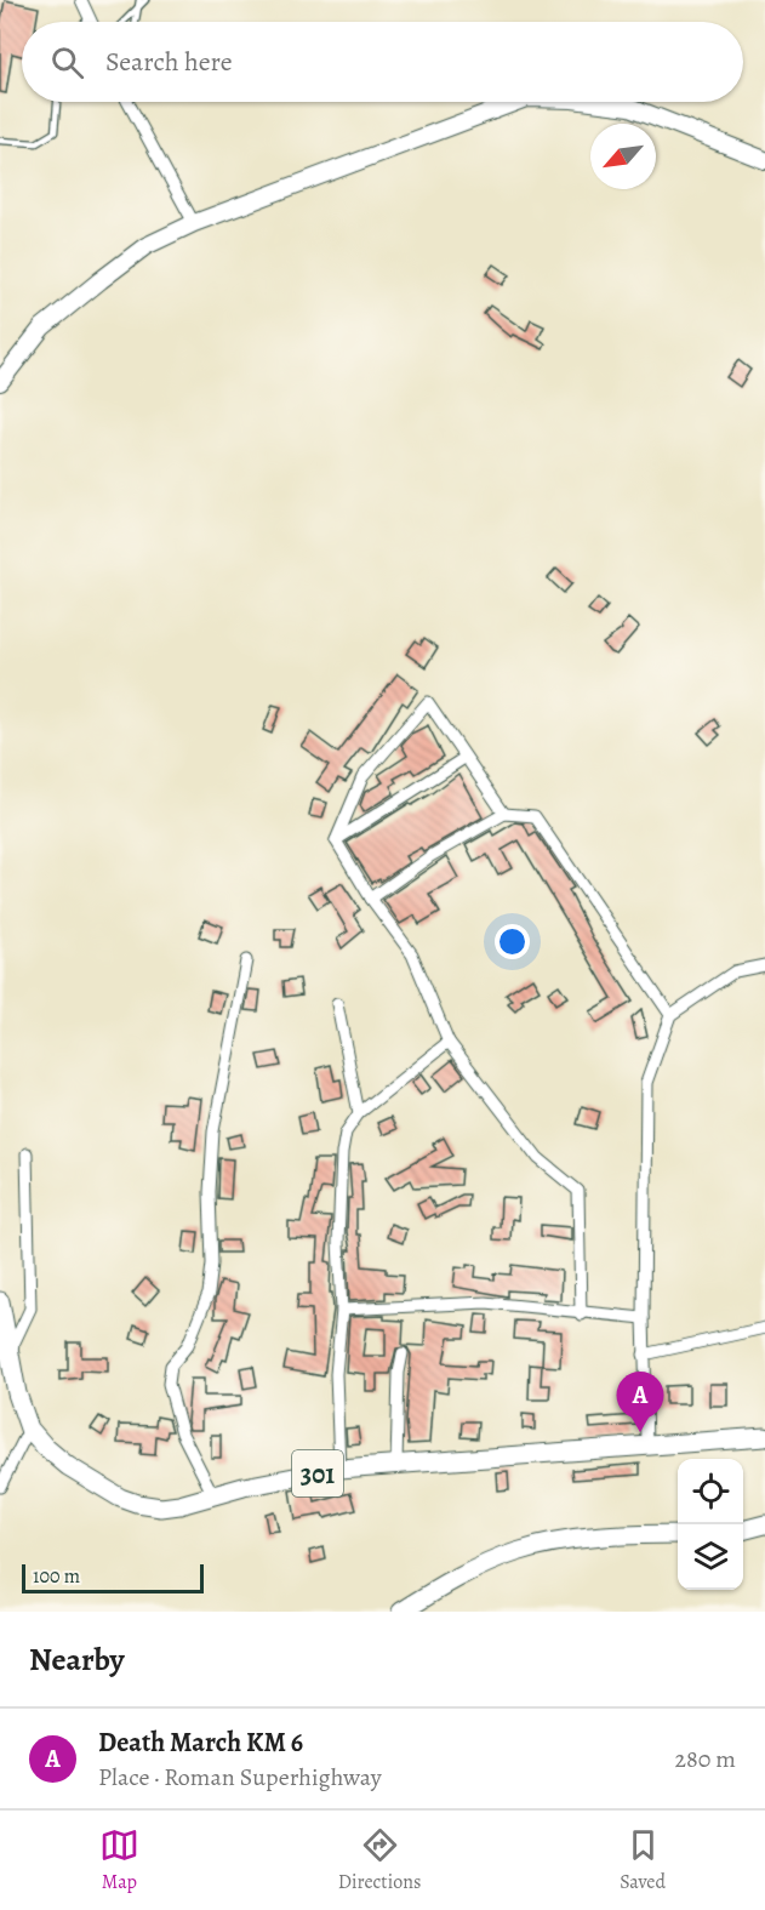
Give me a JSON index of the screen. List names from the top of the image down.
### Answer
{
  "streets": {
    "main road": ["301"]
  },
  "scale_bar": "100 m",
  "north": "bottom left",
  "page": {
    "search": "Search here",
    "pins": "A",
    "scale": "100 m",
    "heading": "Nearby",
    "list": [
      {
        "mark": "A",
        "name": "Death March KM 6",
        "note": "Place · Roman Superhighway",
        "value": "280 m"
      }
    ],
    "nav": ["Map", "Directions", "Saved"]
  }
}
